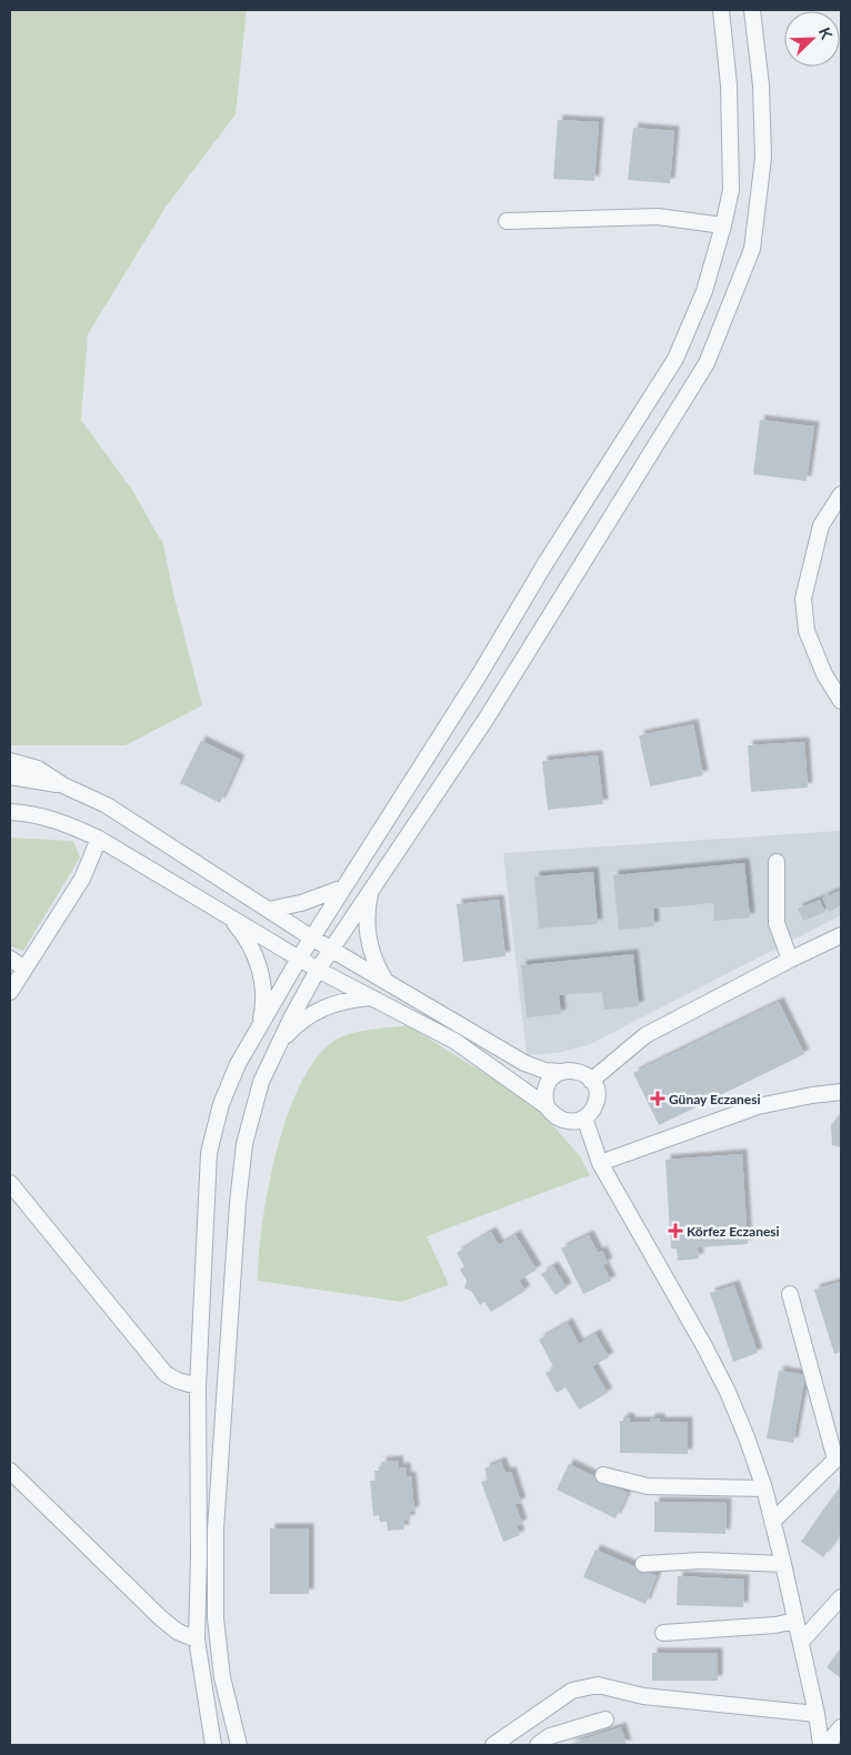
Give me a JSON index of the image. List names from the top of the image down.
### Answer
{
  "places": {
    "health": ["Günay Eczanesi", "Körfez Eczanesi"]
  },
  "north": "top right"
}
